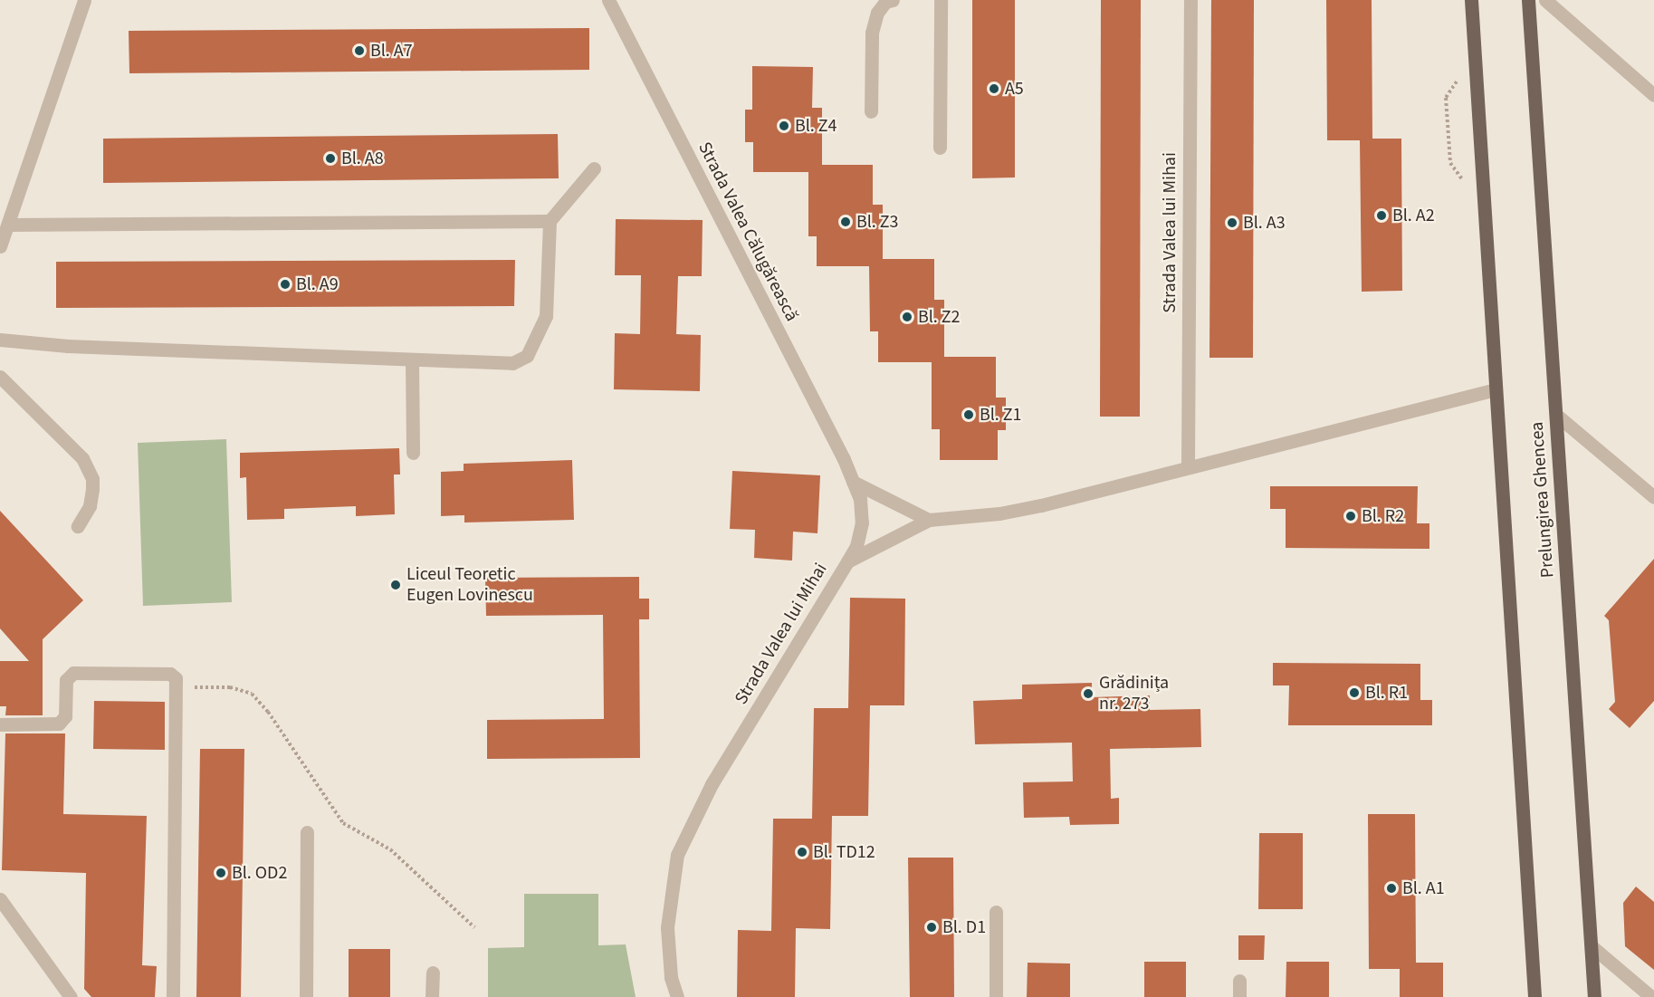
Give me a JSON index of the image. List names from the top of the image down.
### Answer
{
  "streets": {
    "main road": ["Prelungirea Ghencea"],
    "street": ["Strada Valea Călugărească", "Strada Valea lui Mihai"]
  },
  "crossings": [
    ["Strada Valea Călugărească", "Strada Valea lui Mihai"]
  ],
  "places": [
    "Bl. A7",
    "A5",
    "Bl. Z4",
    "Bl. A8",
    "Bl. A2",
    "Bl. Z3",
    "Bl. A3",
    "Bl. A9",
    "Bl. Z2",
    "Bl. Z1",
    "Bl. R2",
    "Liceul Teoretic Eugen Lovinescu",
    "Bl. R1",
    "Grădinița nr. 273",
    "Bl. TD12",
    "Bl. OD2",
    "Bl. A1",
    "Bl. D1"
  ]
}
